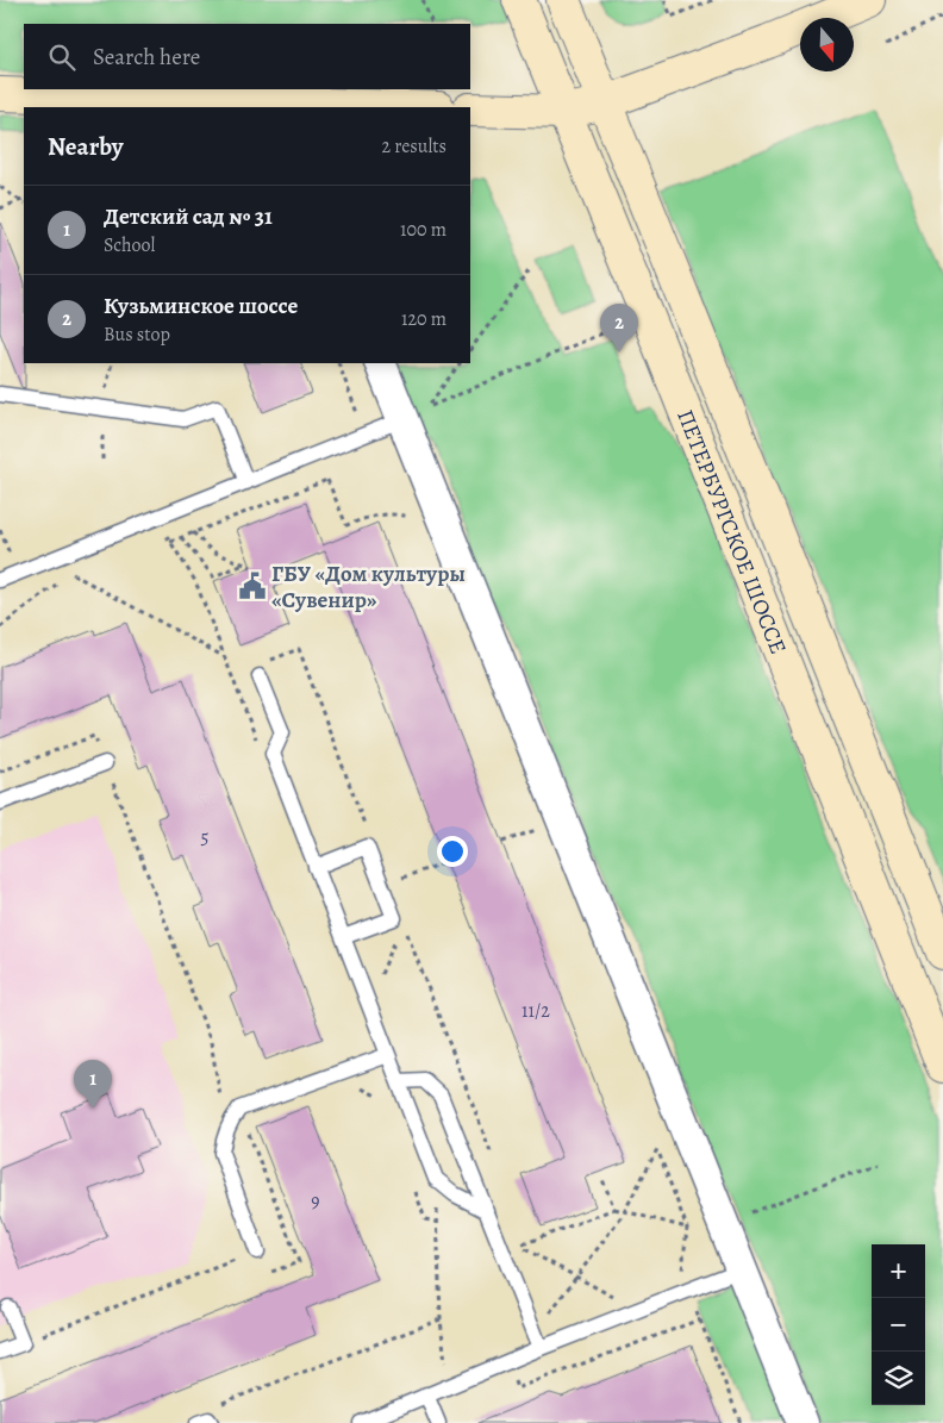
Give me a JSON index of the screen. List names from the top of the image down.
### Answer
{
  "streets": {
    "main road": ["ПЕТЕРБУРГСКОЕ ШОССЕ"]
  },
  "places": {
    "public building": ["ГБУ «Дом культуры «Сувенир»"]
  },
  "house_numbers": ["5", "11/2", "9"],
  "north": "bottom",
  "page": {
    "search": "Search here",
    "heading": ["Nearby", "2 results"],
    "list": [
      {
        "mark": "1",
        "name": "Детский сад № 31",
        "note": "School",
        "value": "100 m"
      },
      {
        "mark": "2",
        "name": "Кузьминское шоссе",
        "note": "Bus stop",
        "value": "120 m"
      }
    ],
    "pins": ["2", "1"],
    "map_buttons": ["+", "−"]
  }
}
